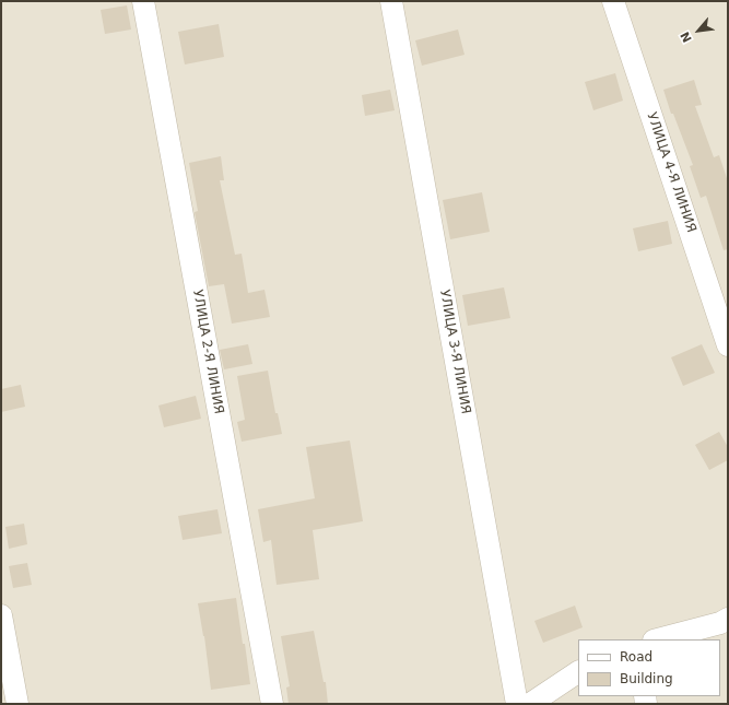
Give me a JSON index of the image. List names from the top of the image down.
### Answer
{
  "streets": {
    "street": ["УЛИЦА 4-Я ЛИНИЯ", "УЛИЦА 2-Я ЛИНИЯ", "УЛИЦА 3-Я ЛИНИЯ"]
  },
  "legend": ["Road", "Building"],
  "north": "bottom left"
}
